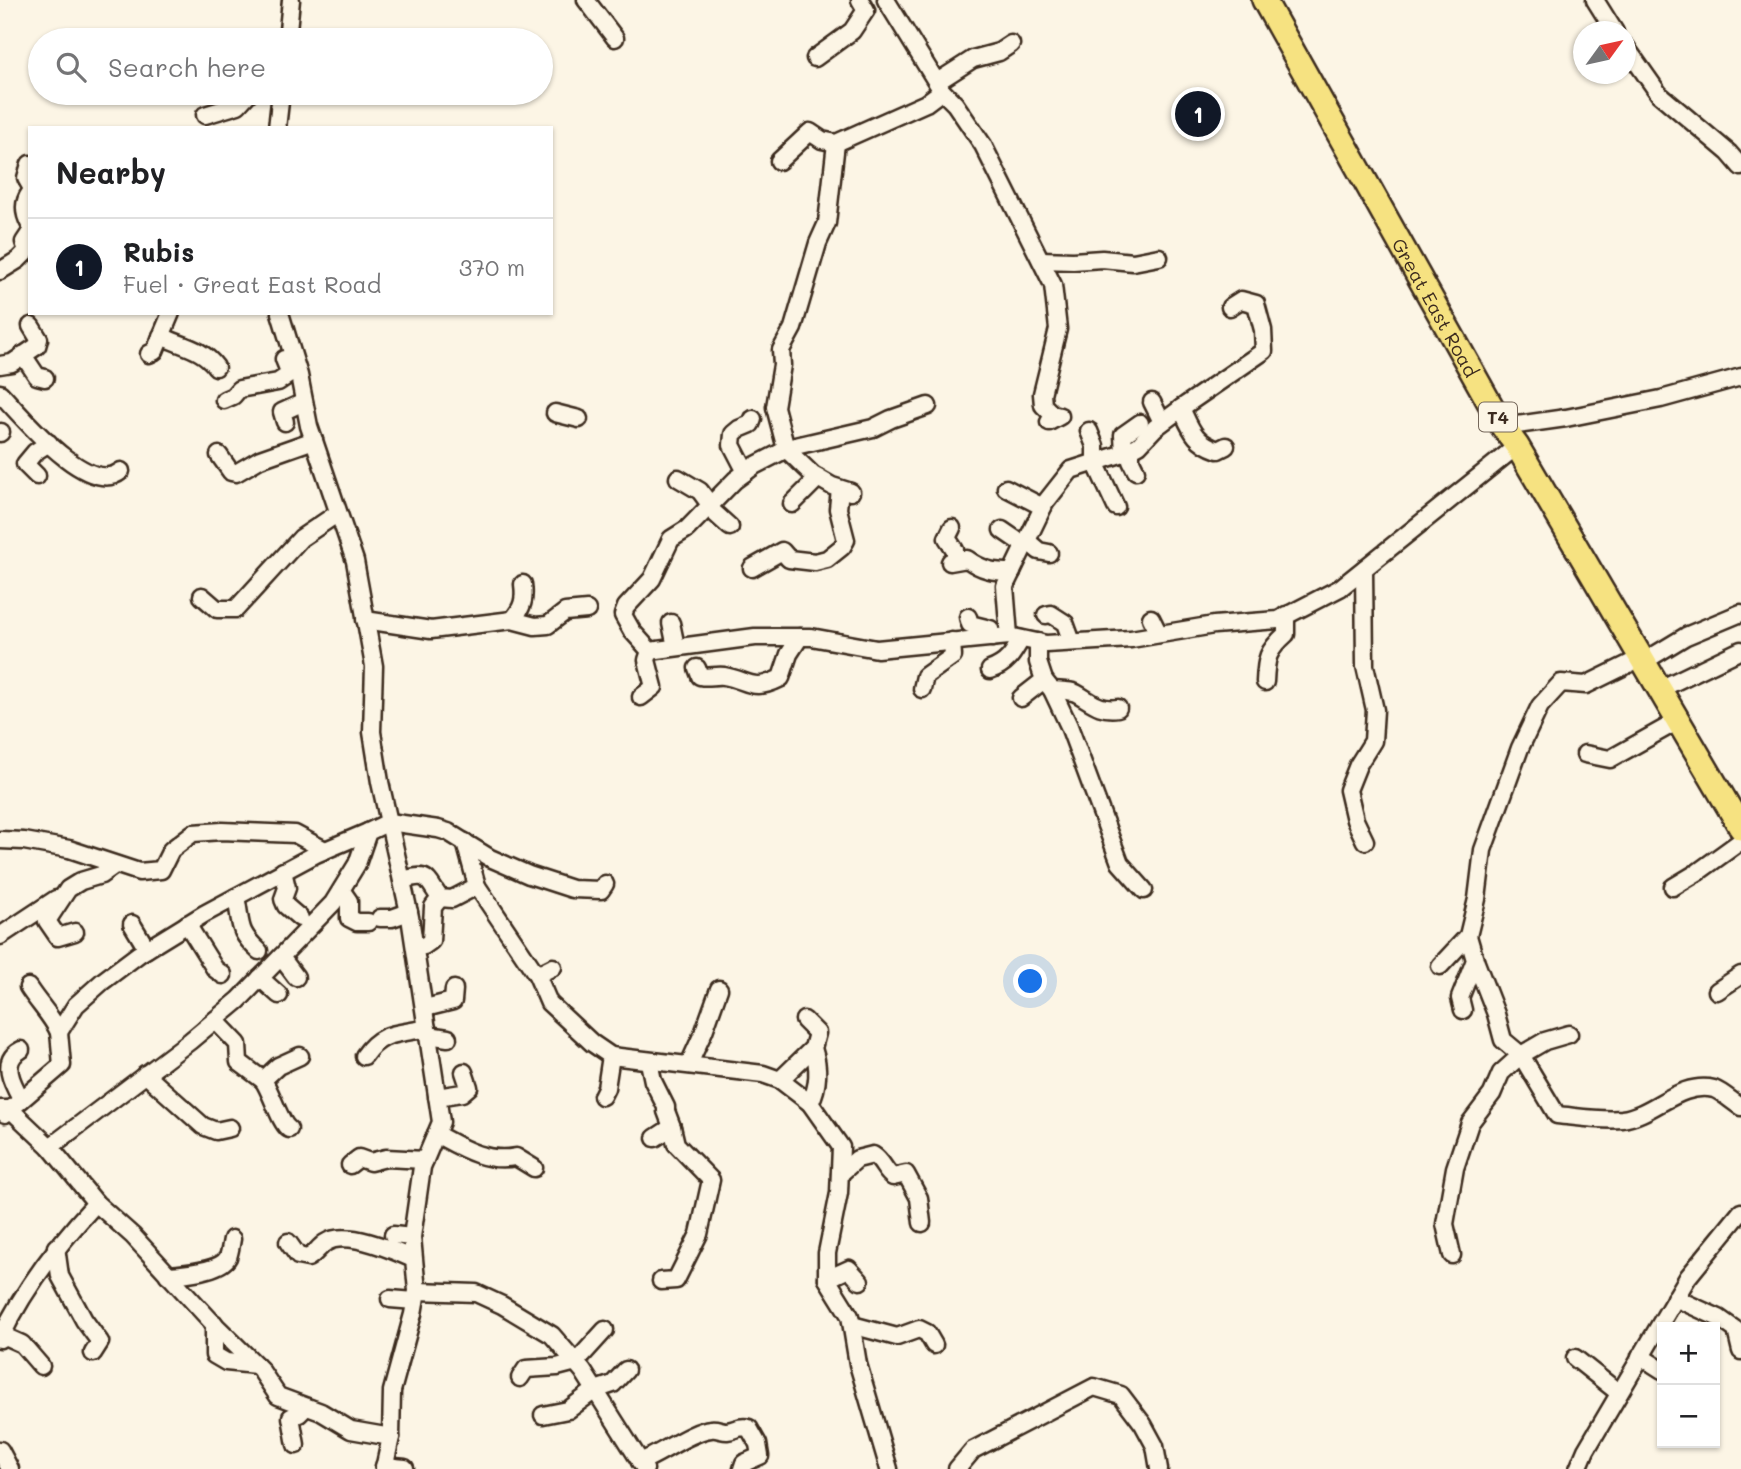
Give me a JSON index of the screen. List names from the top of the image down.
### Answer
{
  "streets": {
    "highway": ["Great East Road", "T4"]
  },
  "north": "top right",
  "page": {
    "search": "Search here",
    "pins": "1",
    "heading": "Nearby",
    "list": [
      {
        "mark": "1",
        "name": "Rubis",
        "note": "Fuel · Great East Road",
        "value": "370 m"
      }
    ],
    "map_buttons": ["+", "−"]
  }
}
